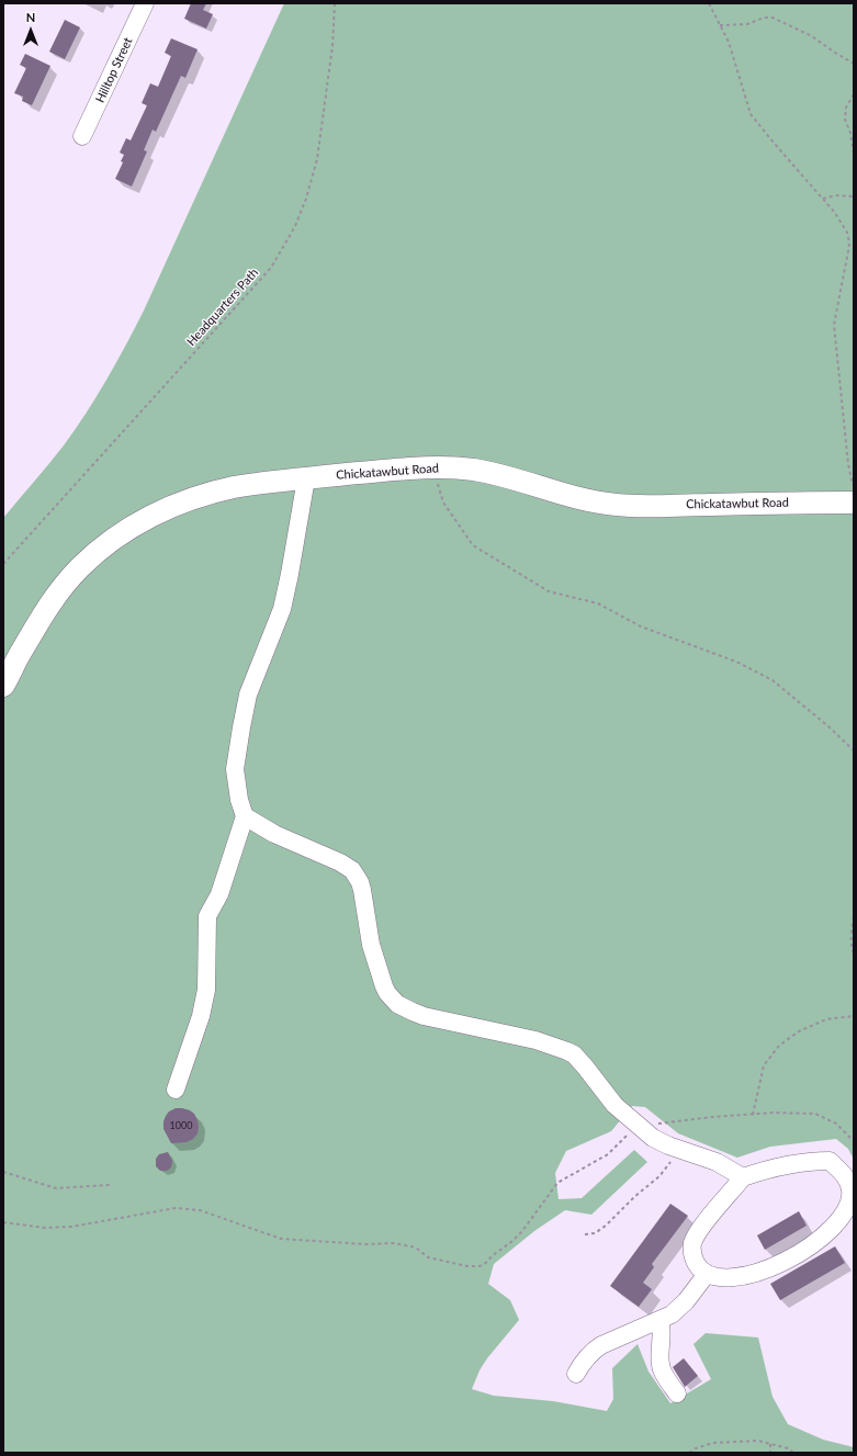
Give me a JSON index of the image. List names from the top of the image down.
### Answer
{
  "streets": {
    "main road": ["Chickatawbut Road"],
    "street": ["Hilltop Street"],
    "path": ["Headquarters Path"]
  },
  "house_numbers": ["1000"],
  "north": "top"
}
